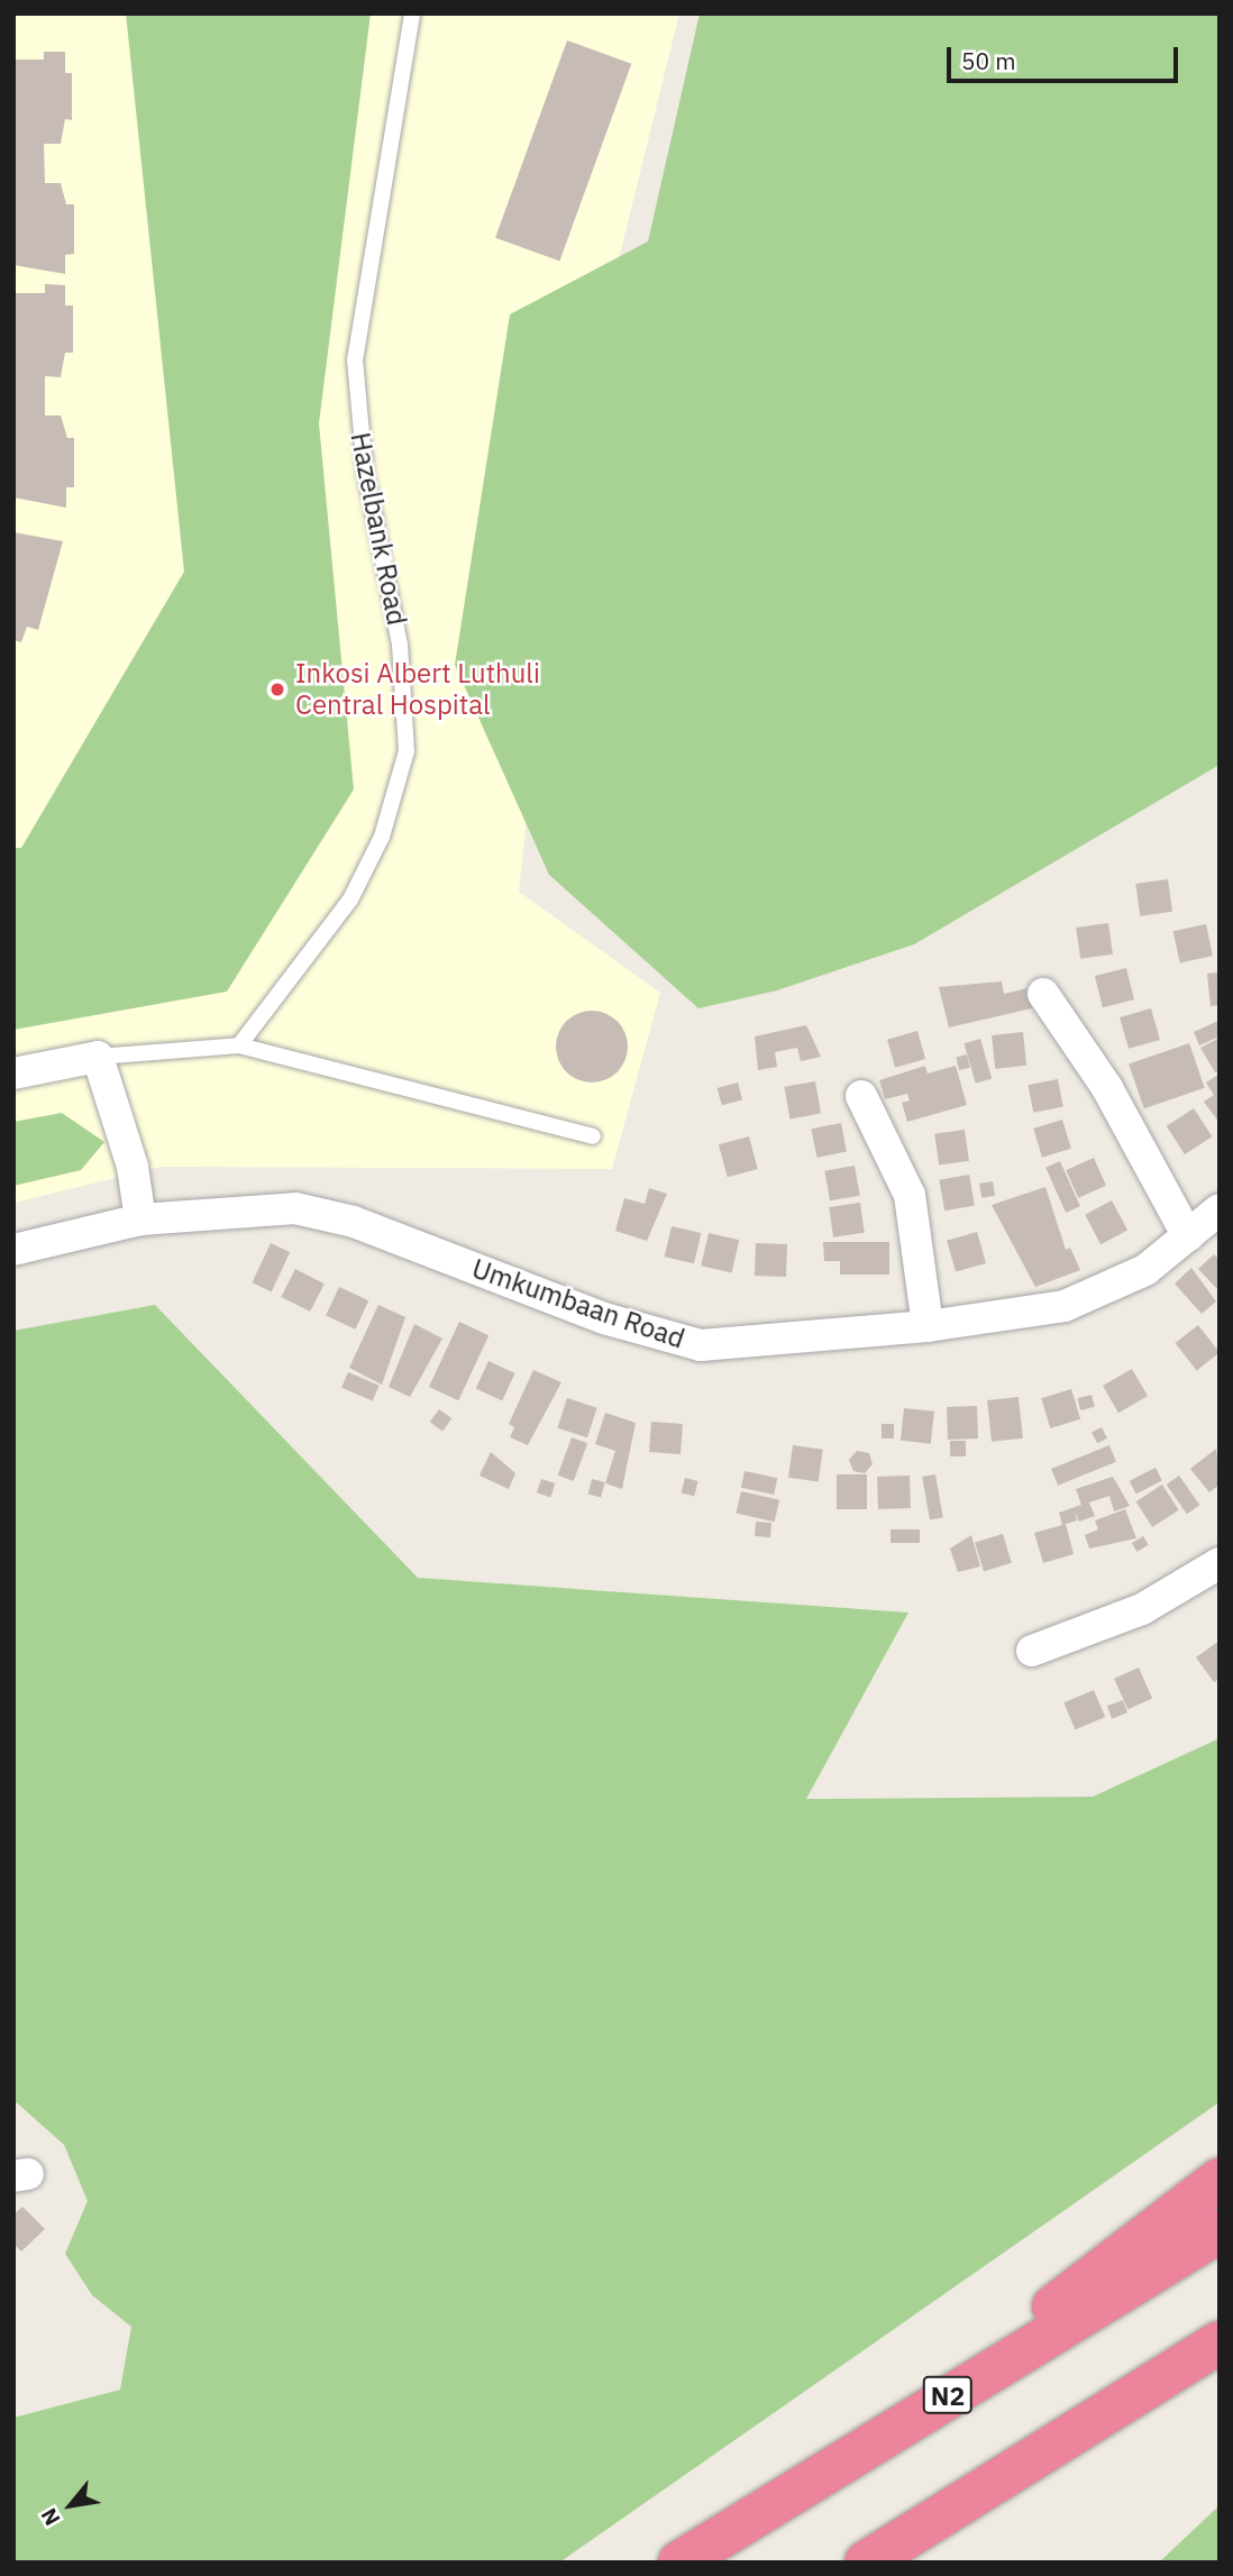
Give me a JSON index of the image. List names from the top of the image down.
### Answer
{
  "streets": {
    "highway": ["N2"],
    "street": ["Umkumbaan Road"],
    "lane": ["Hazelbank Road"]
  },
  "places": ["Inkosi Albert Luthuli Central Hospital"],
  "scale_bar": "50 m",
  "north": "bottom left"
}
